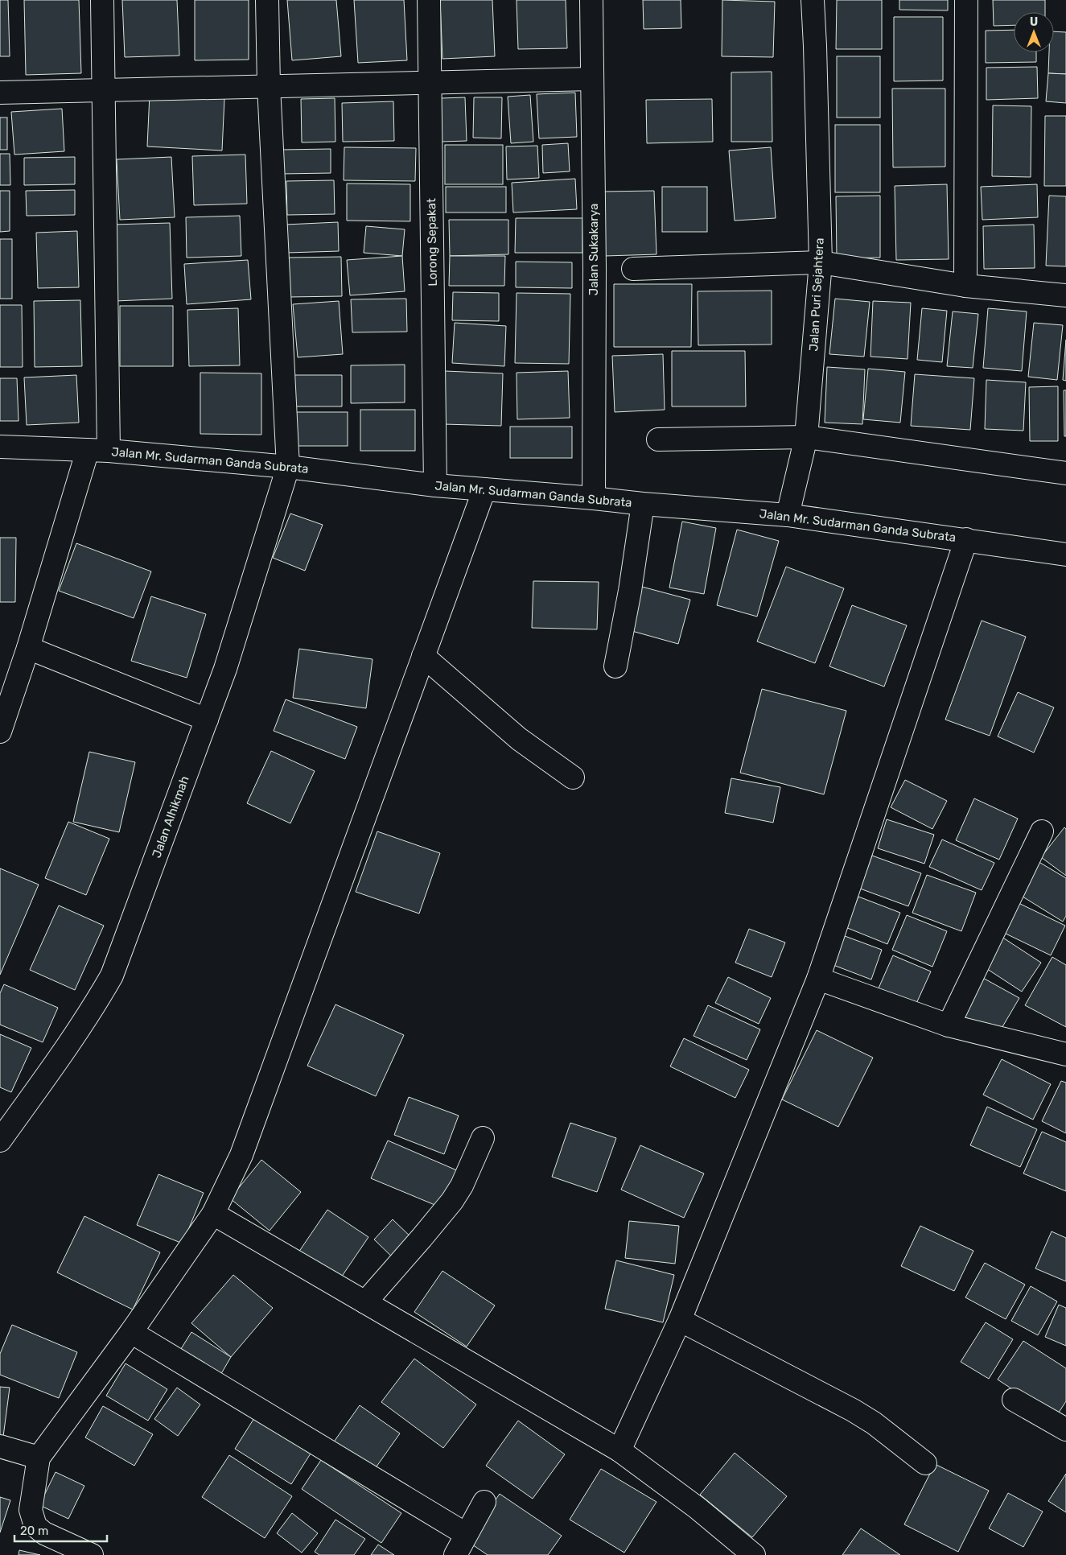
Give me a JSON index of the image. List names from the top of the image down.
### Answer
{
  "streets": {
    "street": [
      "Lorong Sepakat",
      "Jalan Sukakarya",
      "Jalan Puri Sejahtera",
      "Jalan Mr. Sudarman Ganda Subrata",
      "Jalan Alhikmah"
    ]
  },
  "crossings": [
    ["Lorong Sepakat", "Jalan Mr. Sudarman Ganda Subrata"],
    ["Jalan Sukakarya", "Jalan Mr. Sudarman Ganda Subrata"],
    ["Jalan Puri Sejahtera", "Jalan Mr. Sudarman Ganda Subrata"],
    ["Jalan Mr. Sudarman Ganda Subrata", "Jalan Alhikmah"]
  ],
  "scale_bar": "20 m",
  "north": "top"
}
